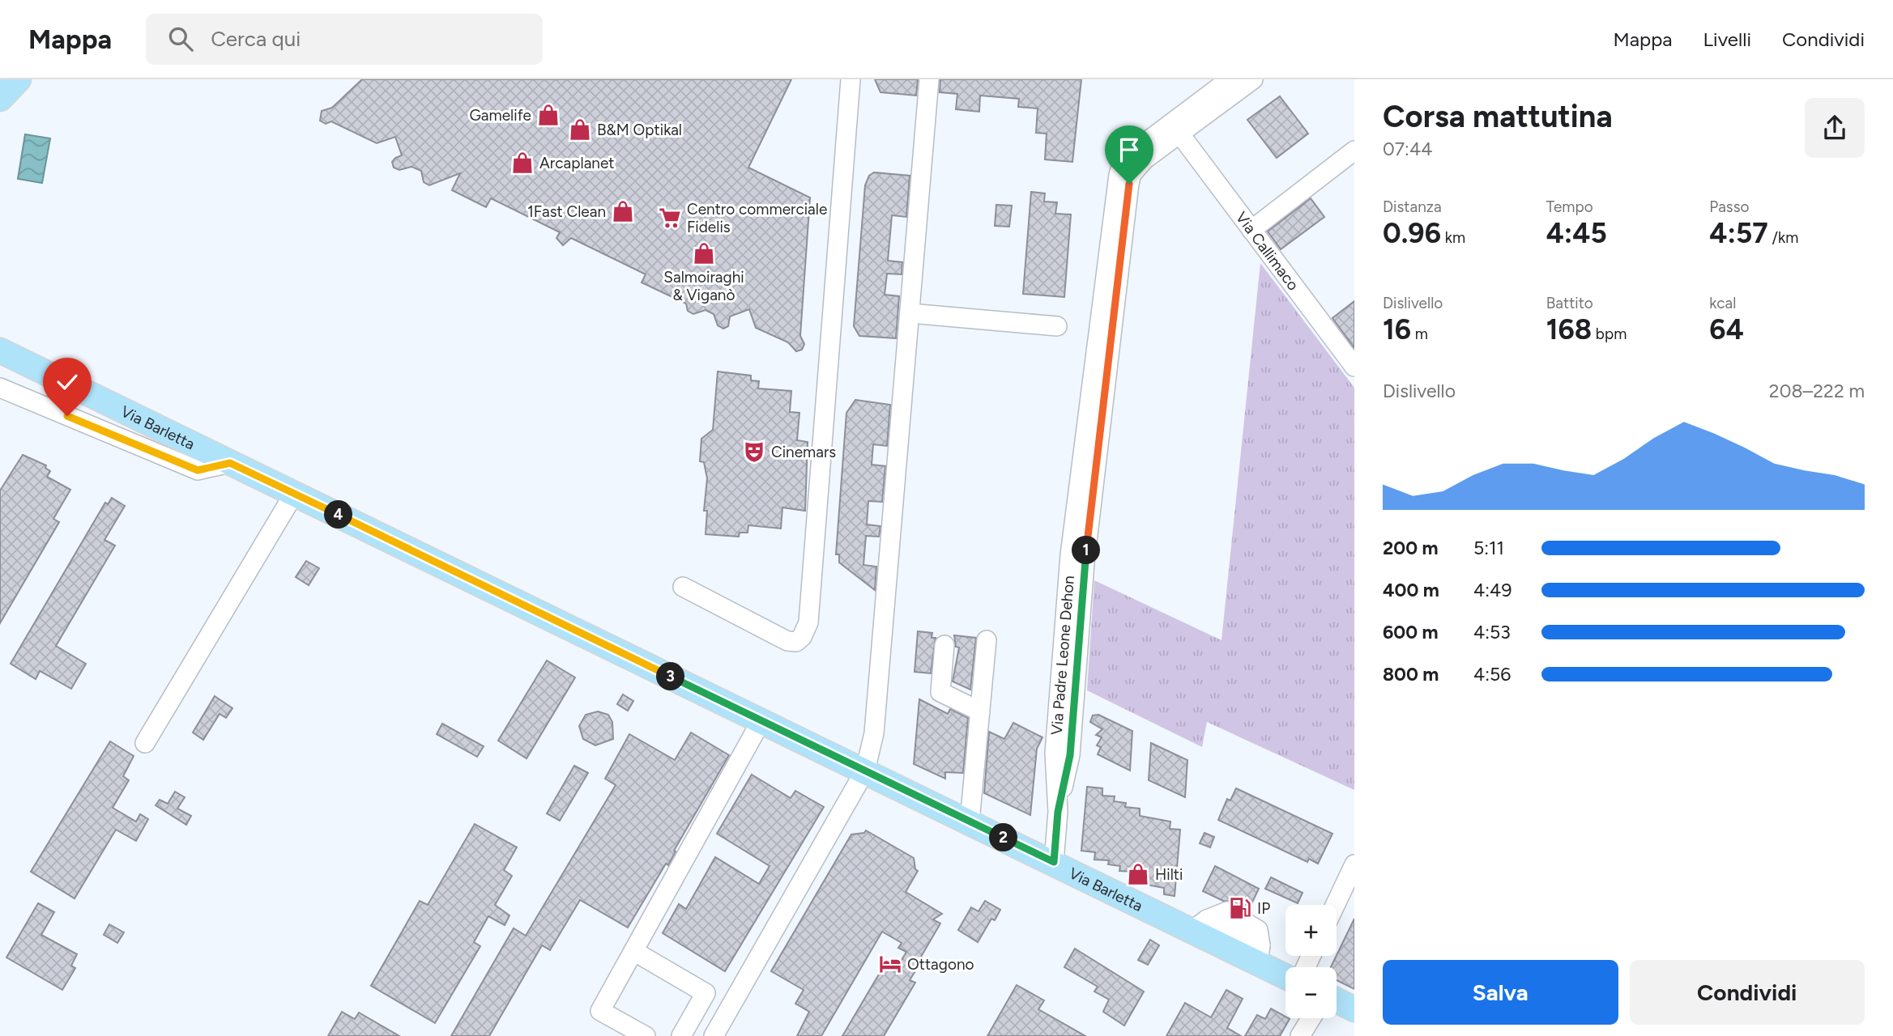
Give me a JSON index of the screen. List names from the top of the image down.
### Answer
{
  "streets": {
    "main road": ["Via Barletta"],
    "street": ["Via Callimaco", "Via Padre Leone Dehon"]
  },
  "crossings": [
    ["Via Callimaco", "Via Padre Leone Dehon"],
    ["Via Barletta", "Via Padre Leone Dehon"]
  ],
  "places": {
    "shop": [
      "Gamelife",
      "B&M Optikal",
      "Arcaplanet",
      "1Fast Clean",
      "Salmoiraghi & Viganò",
      "Hilti"
    ],
    "supermarket": ["Centro commerciale Fidelis"],
    "theatre": ["Cinemars"],
    "fuel station": ["IP"],
    "hotel": ["Ottagono"]
  },
  "page": {
    "header": "Mappa",
    "search": "Cerca qui",
    "nav": ["Mappa", "Livelli", "Condividi"],
    "heading": ["Corsa mattutina", "07:44"],
    "stats": [
      ["Distanza", "0.96 km"],
      ["Tempo", "4:45"],
      ["Passo", "4:57 /km"],
      ["Dislivello", "16 m"],
      ["Battito", "168 bpm"],
      ["kcal", "64"]
    ],
    "chart": ["Dislivello", "208–222 m"],
    "pins": [
      "4",
      "1",
      "3",
      "2"
    ],
    "list": [
      {
        "name": "200 m",
        "note": "5:11"
      },
      {
        "name": "400 m",
        "note": "4:49"
      },
      {
        "name": "600 m",
        "note": "4:53"
      },
      {
        "name": "800 m",
        "note": "4:56"
      }
    ],
    "map_buttons": ["+", "−"],
    "buttons": ["Salva", "Condividi"]
  }
}
